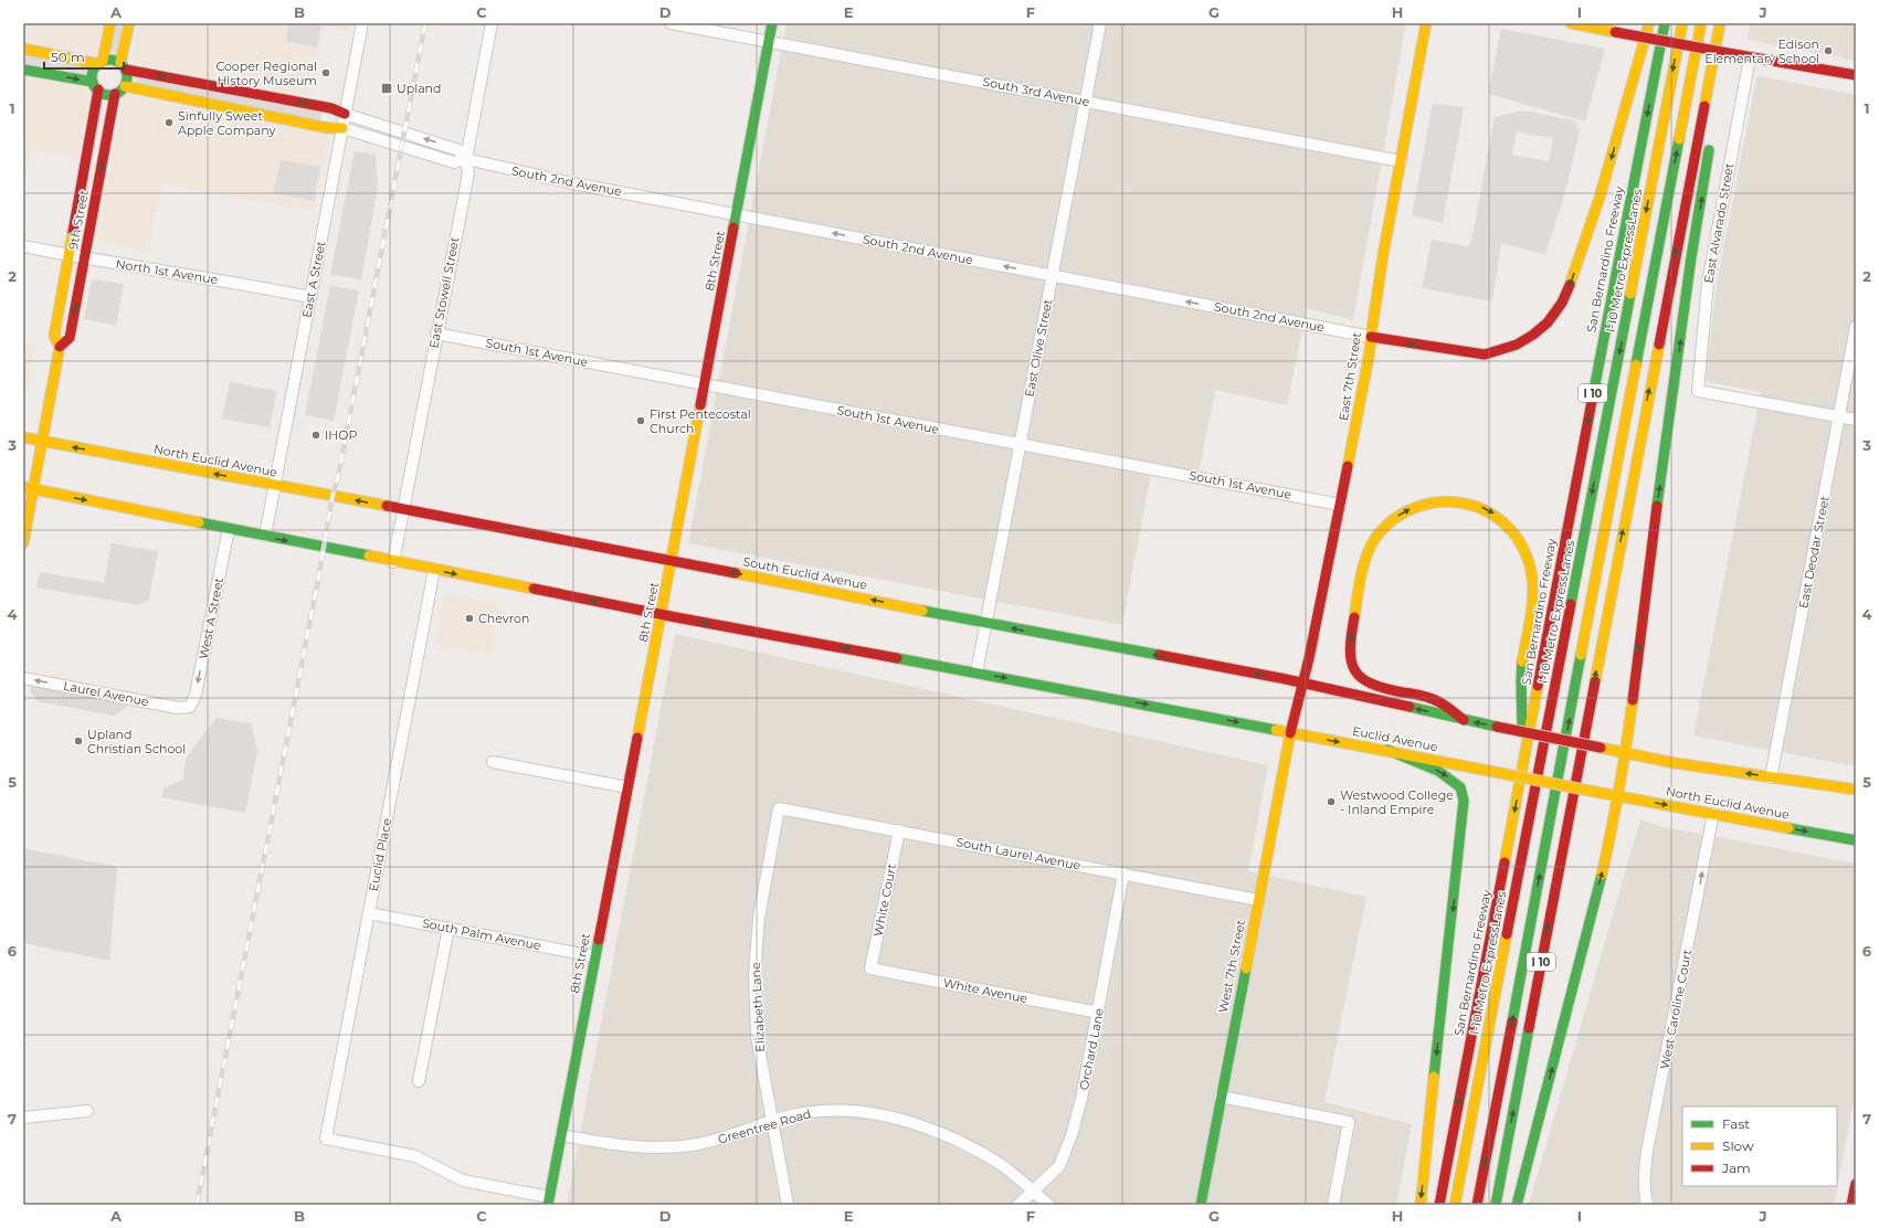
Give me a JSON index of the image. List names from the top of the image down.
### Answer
{
  "streets": {
    "main road": [
      "9th Street",
      "San Bernardino Freeway",
      "8th Street",
      "I-10 Metro ExpressLanes",
      "East 7th Street",
      "I 10",
      "North Euclid Avenue",
      "South Euclid Avenue",
      "Euclid Avenue",
      "West 7th Street"
    ],
    "street": [
      "South 3rd Avenue",
      "South 2nd Avenue",
      "East Alvarado Street",
      "North 1st Avenue",
      "East A Street",
      "East Stowell Street",
      "East Olive Street",
      "South 1st Avenue",
      "East Deodar Street",
      "West A Street",
      "Laurel Avenue",
      "South Laurel Avenue",
      "Euclid Place",
      "White Court",
      "South Palm Avenue",
      "White Avenue",
      "Elizabeth Lane",
      "West Caroline Court",
      "Orchard Lane",
      "Greentree Road"
    ]
  },
  "crossings": [
    ["South 3rd Avenue", "8th Street"],
    ["South 3rd Avenue", "East Olive Street"],
    ["South 3rd Avenue", "East 7th Street"],
    ["South 2nd Avenue", "8th Street"],
    ["South 2nd Avenue", "East A Street"],
    ["South 2nd Avenue", "East Stowell Street"],
    ["South 2nd Avenue", "East Olive Street"],
    ["South 2nd Avenue", "East 7th Street"],
    ["9th Street", "North 1st Avenue"],
    ["9th Street", "North Euclid Avenue"],
    ["East Alvarado Street", "East Deodar Street"],
    ["8th Street", "South 1st Avenue"],
    ["8th Street", "South Euclid Avenue"],
    ["8th Street", "Euclid Place"],
    ["8th Street", "South Palm Avenue"],
    ["8th Street", "Greentree Road"],
    ["North 1st Avenue", "East A Street"],
    ["East A Street", "North Euclid Avenue"],
    ["East Stowell Street", "South 1st Avenue"],
    ["East Stowell Street", "North Euclid Avenue"],
    ["East Stowell Street", "South Euclid Avenue"],
    ["East Olive Street", "South 1st Avenue"],
    ["East Olive Street", "South Euclid Avenue"],
    ["East Olive Street", "Euclid Avenue"],
    ["South 1st Avenue", "East 7th Street"],
    ["East 7th Street", "South Euclid Avenue"],
    ["East 7th Street", "Euclid Avenue"],
    ["East 7th Street", "West 7th Street"],
    ["North Euclid Avenue", "South Euclid Avenue"],
    ["North Euclid Avenue", "Euclid Avenue"],
    ["North Euclid Avenue", "West Caroline Court"],
    ["West A Street", "Laurel Avenue"],
    ["Euclid Avenue", "West 7th Street"],
    ["South Laurel Avenue", "White Court"],
    ["South Laurel Avenue", "West 7th Street"],
    ["South Laurel Avenue", "Elizabeth Lane"],
    ["South Laurel Avenue", "Orchard Lane"],
    ["Euclid Place", "South Palm Avenue"],
    ["White Court", "White Avenue"],
    ["White Avenue", "Orchard Lane"],
    ["Elizabeth Lane", "Greentree Road"],
    ["Orchard Lane", "Greentree Road"]
  ],
  "one_way": [
    "South 2nd Avenue",
    "West A Street",
    "Laurel Avenue",
    "Euclid Avenue",
    "West Caroline Court"
  ],
  "places": {
    "other": [
      "Edison Elementary School",
      "Cooper Regional History Museum",
      "Sinfully Sweet Apple Company",
      "First Pentecostal Church",
      "IHOP",
      "Chevron",
      "Upland Christian School",
      "Westwood College - Inland Empire"
    ],
    "transit": ["Upland"]
  },
  "legend": ["Fast", "Slow", "Jam"],
  "scale_bar": "50 m",
  "grid": {
    "columns": [
      "A",
      "B",
      "C",
      "D",
      "E",
      "F",
      "G",
      "H",
      "I",
      "J"
    ],
    "rows": [
      "1",
      "2",
      "3",
      "4",
      "5",
      "6",
      "7"
    ]
  }
}
